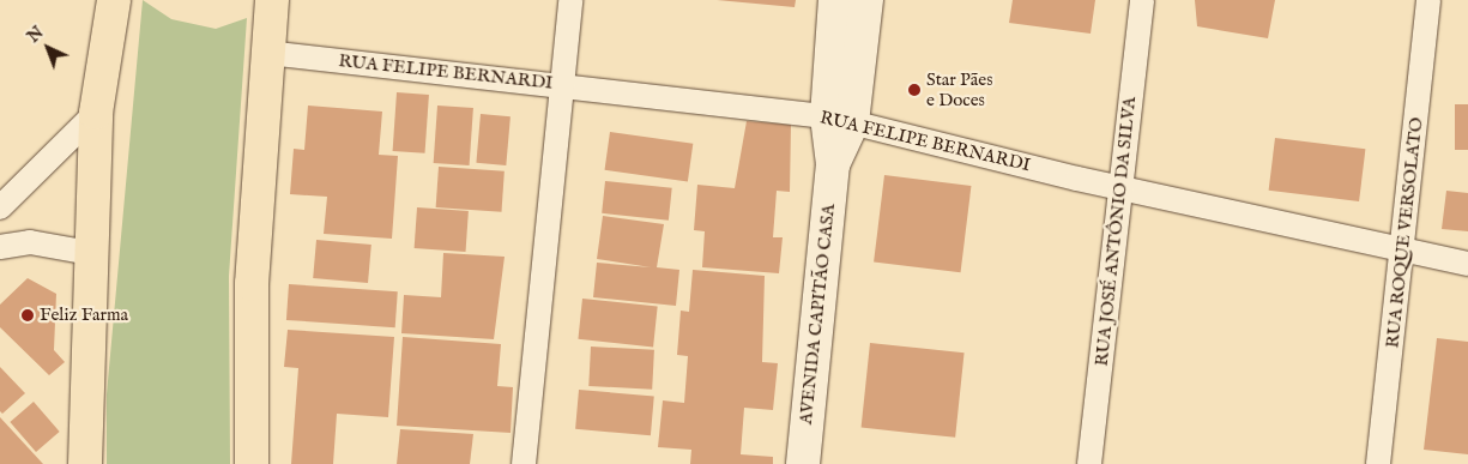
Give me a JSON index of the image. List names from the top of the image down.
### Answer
{
  "streets": {
    "main road": ["AVENIDA CAPITÃO CASA"],
    "street": ["RUA FELIPE BERNARDI", "RUA JOSÉ ANTÔNIO DA SILVA", "RUA ROQUE VERSOLATO"]
  },
  "crossings": [
    ["RUA FELIPE BERNARDI", "RUA JOSÉ ANTÔNIO DA SILVA"],
    ["RUA FELIPE BERNARDI", "RUA ROQUE VERSOLATO"],
    ["RUA FELIPE BERNARDI", "AVENIDA CAPITÃO CASA"]
  ],
  "places": ["Star Pães e Doces", "Feliz Farma"],
  "north": "top left"
}
